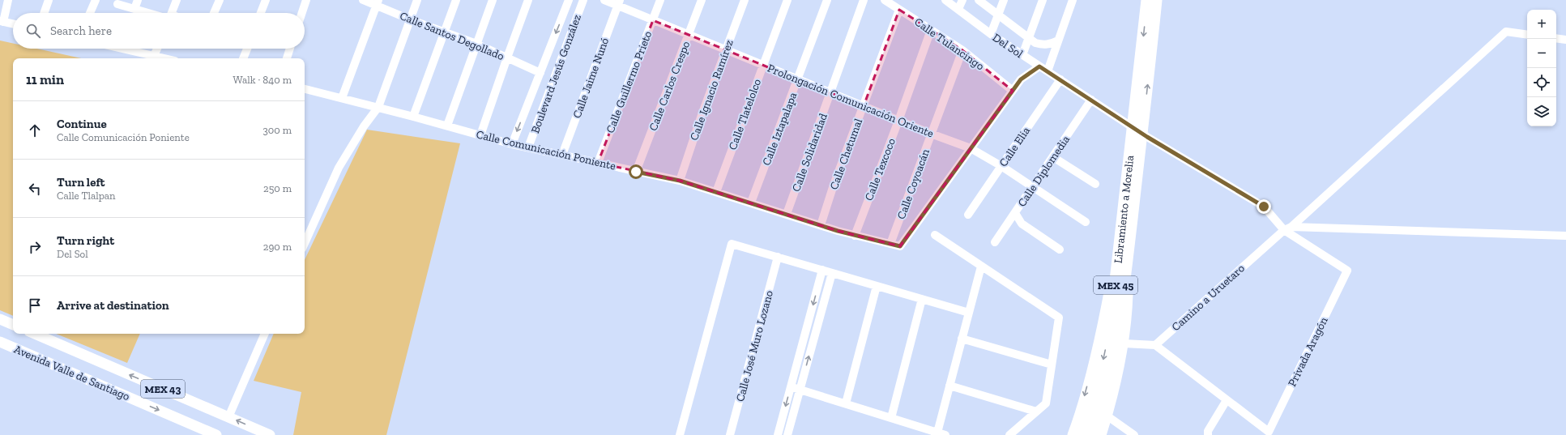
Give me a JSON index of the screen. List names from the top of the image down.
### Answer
{
  "streets": {
    "highway": ["Libramiento a Morelia", "MEX 45"],
    "main road": ["Avenida Valle de Santiago", "MEX 43"],
    "street": [
      "Calle Santos Degollado",
      "Calle Tulancingo",
      "Del Sol",
      "Boulevard Jesús González",
      "Calle Jaime Nunó",
      "Calle Guillermo Prieto",
      "Calle Carlos Crespo",
      "Calle Ignacio Ramírez",
      "Prolongación Comunicación Oriente",
      "Calle Tlatelolco",
      "Calle Iztapalapa",
      "Calle Elia",
      "Calle Comunicación Poniente",
      "Calle Solidaridad",
      "Calle Chetumal",
      "Calle Texcoco",
      "Calle Diplomedia",
      "Calle Coyoacán",
      "Camino a Uruetaro",
      "Calle José Muro Lozano",
      "Privada Aragón"
    ]
  },
  "crossings": [
    ["Calle Santos Degollado", "Boulevard Jesús González"],
    ["Calle Tulancingo", "Calle Chetumal"],
    ["Calle Tulancingo", "Calle Texcoco"],
    ["Calle Tulancingo", "Calle Coyoacán"],
    ["Del Sol", "Calle Elia"],
    ["Del Sol", "Calle Diplomedia"],
    ["Del Sol", "Camino a Uruetaro"],
    ["Del Sol", "Privada Aragón"],
    ["Boulevard Jesús González", "Calle Comunicación Poniente"],
    ["Calle Jaime Nunó", "Prolongación Comunicación Oriente"],
    ["Calle Jaime Nunó", "Calle Comunicación Poniente"],
    ["Calle Guillermo Prieto", "Prolongación Comunicación Oriente"],
    ["Calle Guillermo Prieto", "Calle Comunicación Poniente"],
    ["Calle Carlos Crespo", "Prolongación Comunicación Oriente"],
    ["Calle Carlos Crespo", "Calle Comunicación Poniente"],
    ["Calle Ignacio Ramírez", "Prolongación Comunicación Oriente"],
    ["Calle Ignacio Ramírez", "Calle Comunicación Poniente"],
    ["Prolongación Comunicación Oriente", "Calle Tlatelolco"],
    ["Prolongación Comunicación Oriente", "Calle Iztapalapa"],
    ["Prolongación Comunicación Oriente", "Calle Elia"],
    ["Prolongación Comunicación Oriente", "Calle Comunicación Poniente"],
    ["Prolongación Comunicación Oriente", "Calle Solidaridad"],
    ["Prolongación Comunicación Oriente", "Calle Chetumal"],
    ["Prolongación Comunicación Oriente", "Calle Texcoco"],
    ["Prolongación Comunicación Oriente", "Calle Diplomedia"],
    ["Prolongación Comunicación Oriente", "Calle Coyoacán"],
    ["Calle Tlatelolco", "Calle Comunicación Poniente"],
    ["Calle Iztapalapa", "Calle Comunicación Poniente"],
    ["Calle Comunicación Poniente", "Calle Solidaridad"],
    ["Calle Comunicación Poniente", "Calle Chetumal"],
    ["Calle Comunicación Poniente", "Calle Texcoco"],
    ["Calle Comunicación Poniente", "Calle Coyoacán"]
  ],
  "page": {
    "map_buttons": ["+", "−"],
    "search": "Search here",
    "heading": ["11 min", "Walk · 840 m"],
    "list": [
      ["Continue", "Calle Comunicación Poniente", "300 m"],
      ["Turn left", "Calle Tlalpan", "250 m"],
      ["Turn right", "Del Sol", "290 m"],
      "Arrive at destination"
    ]
  }
}
